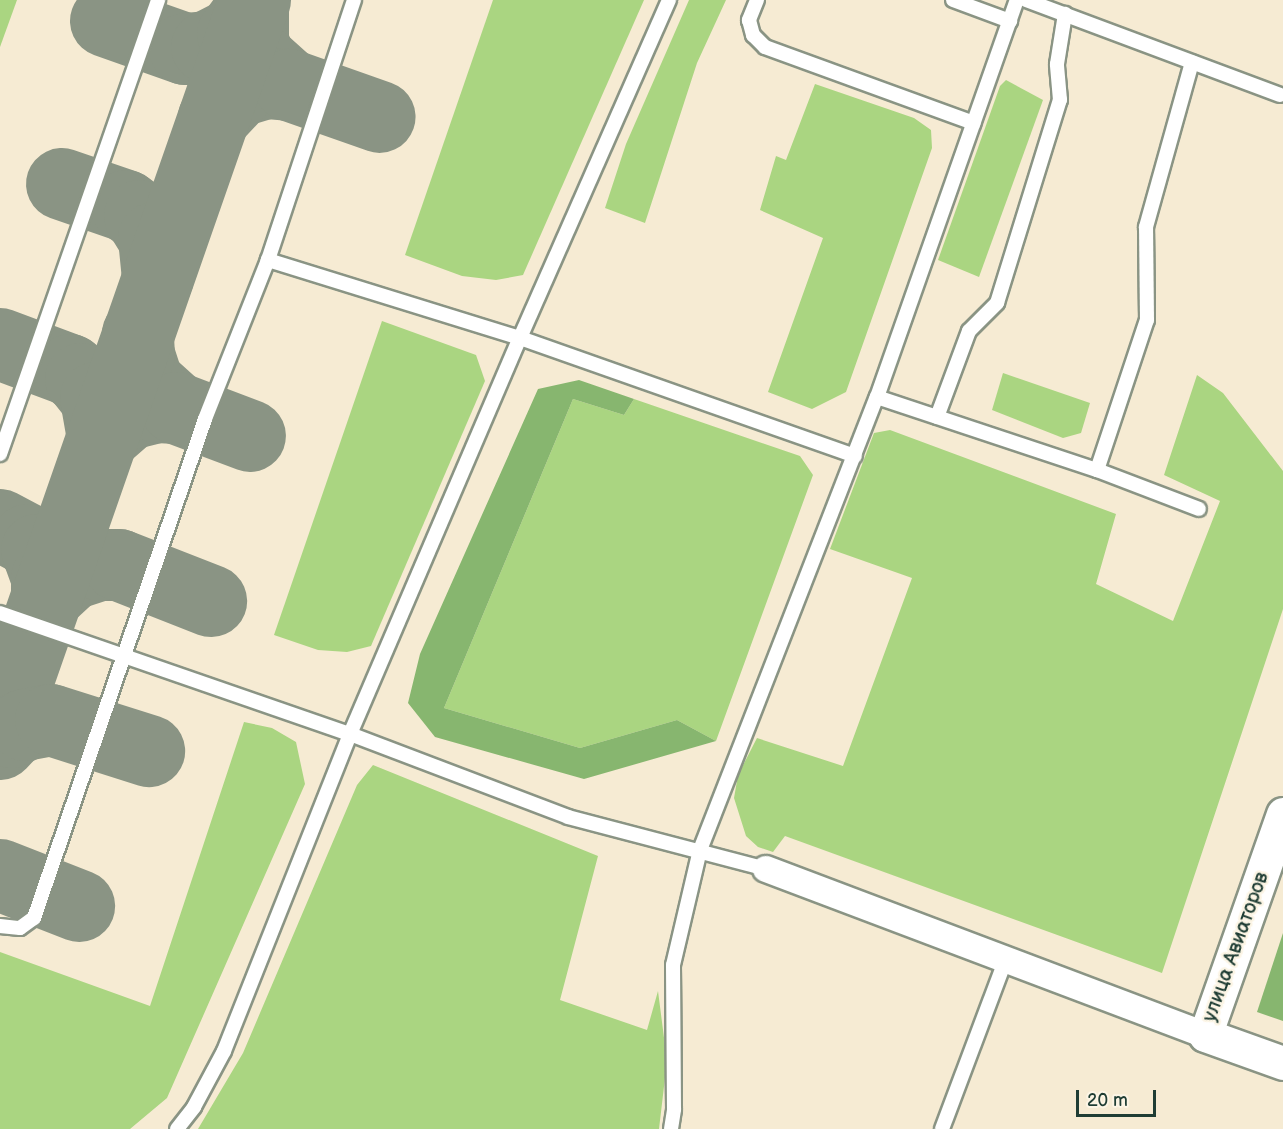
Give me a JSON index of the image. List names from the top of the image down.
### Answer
{
  "streets": {
    "main road": ["улица Авиаторов"]
  },
  "scale_bar": "20 m"
}
